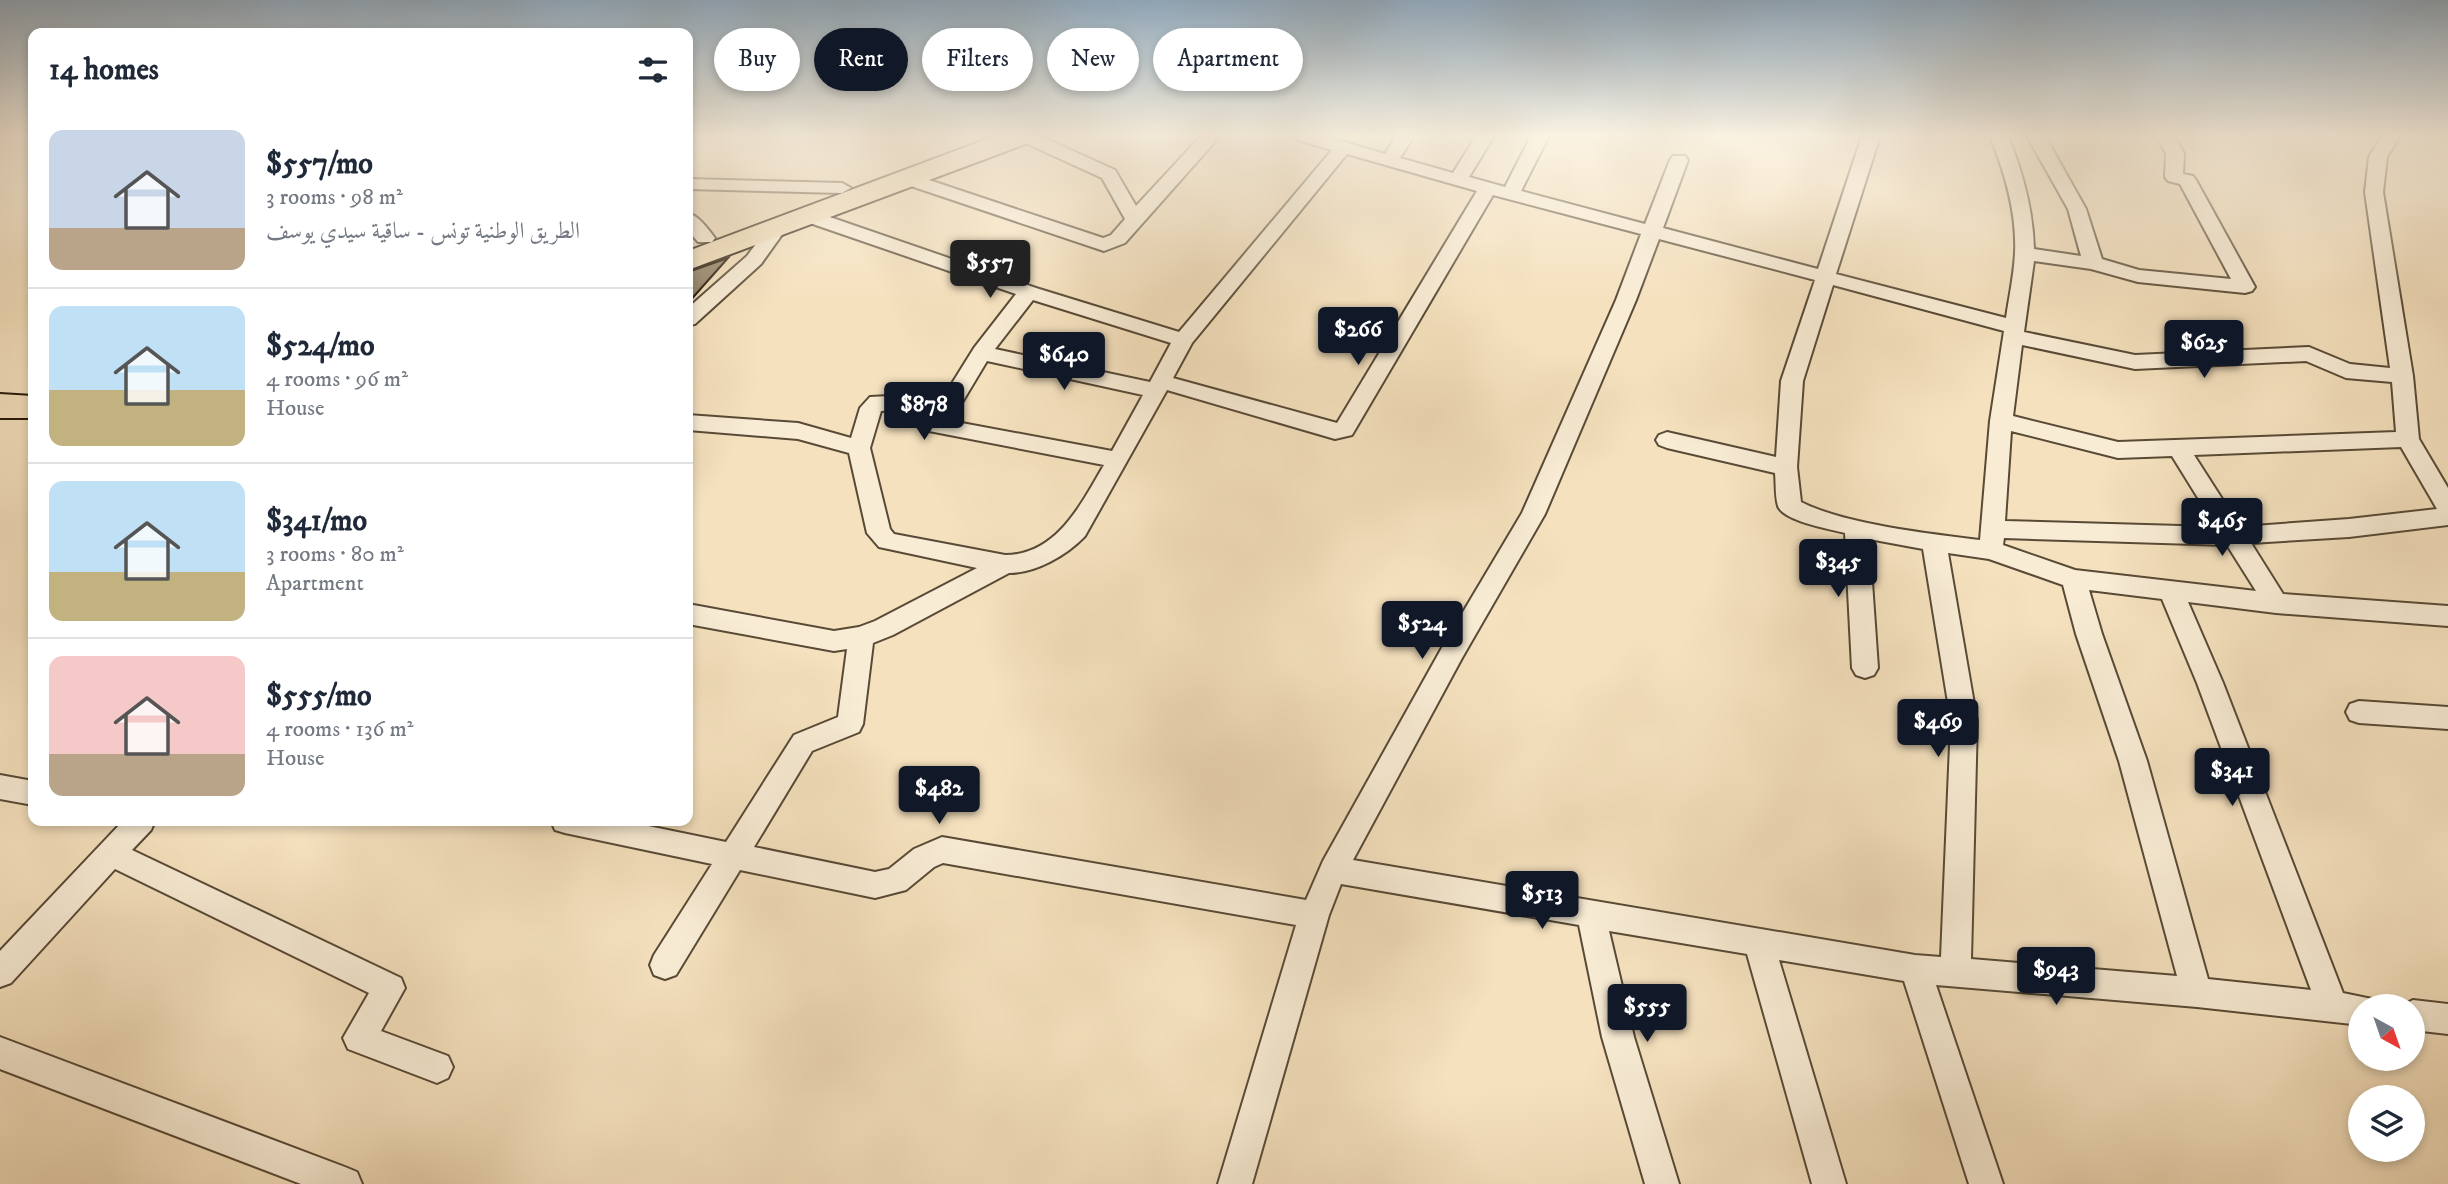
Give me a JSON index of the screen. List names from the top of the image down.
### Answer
{
  "north": "bottom right",
  "page": {
    "chip": [
      "Buy",
      "Rent",
      "Filters",
      "New",
      "Apartment"
    ],
    "heading": "14 homes",
    "list": [
      {
        "name": "$557/mo",
        "note": "3 rooms · 98 m² · الطريق الوطنية تونس - ساقية سيدي يوسف"
      },
      {
        "name": "$524/mo",
        "note": "4 rooms · 96 m² · House"
      },
      {
        "name": "$341/mo",
        "note": "3 rooms · 80 m² · Apartment"
      },
      {
        "name": "$555/mo",
        "note": "4 rooms · 136 m² · House"
      }
    ],
    "price": [
      "$557",
      "$266",
      "$625",
      "$640",
      "$878",
      "$465",
      "$345",
      "$524",
      "$469",
      "$341",
      "$482",
      "$513",
      "$943",
      "$555"
    ]
  }
}
